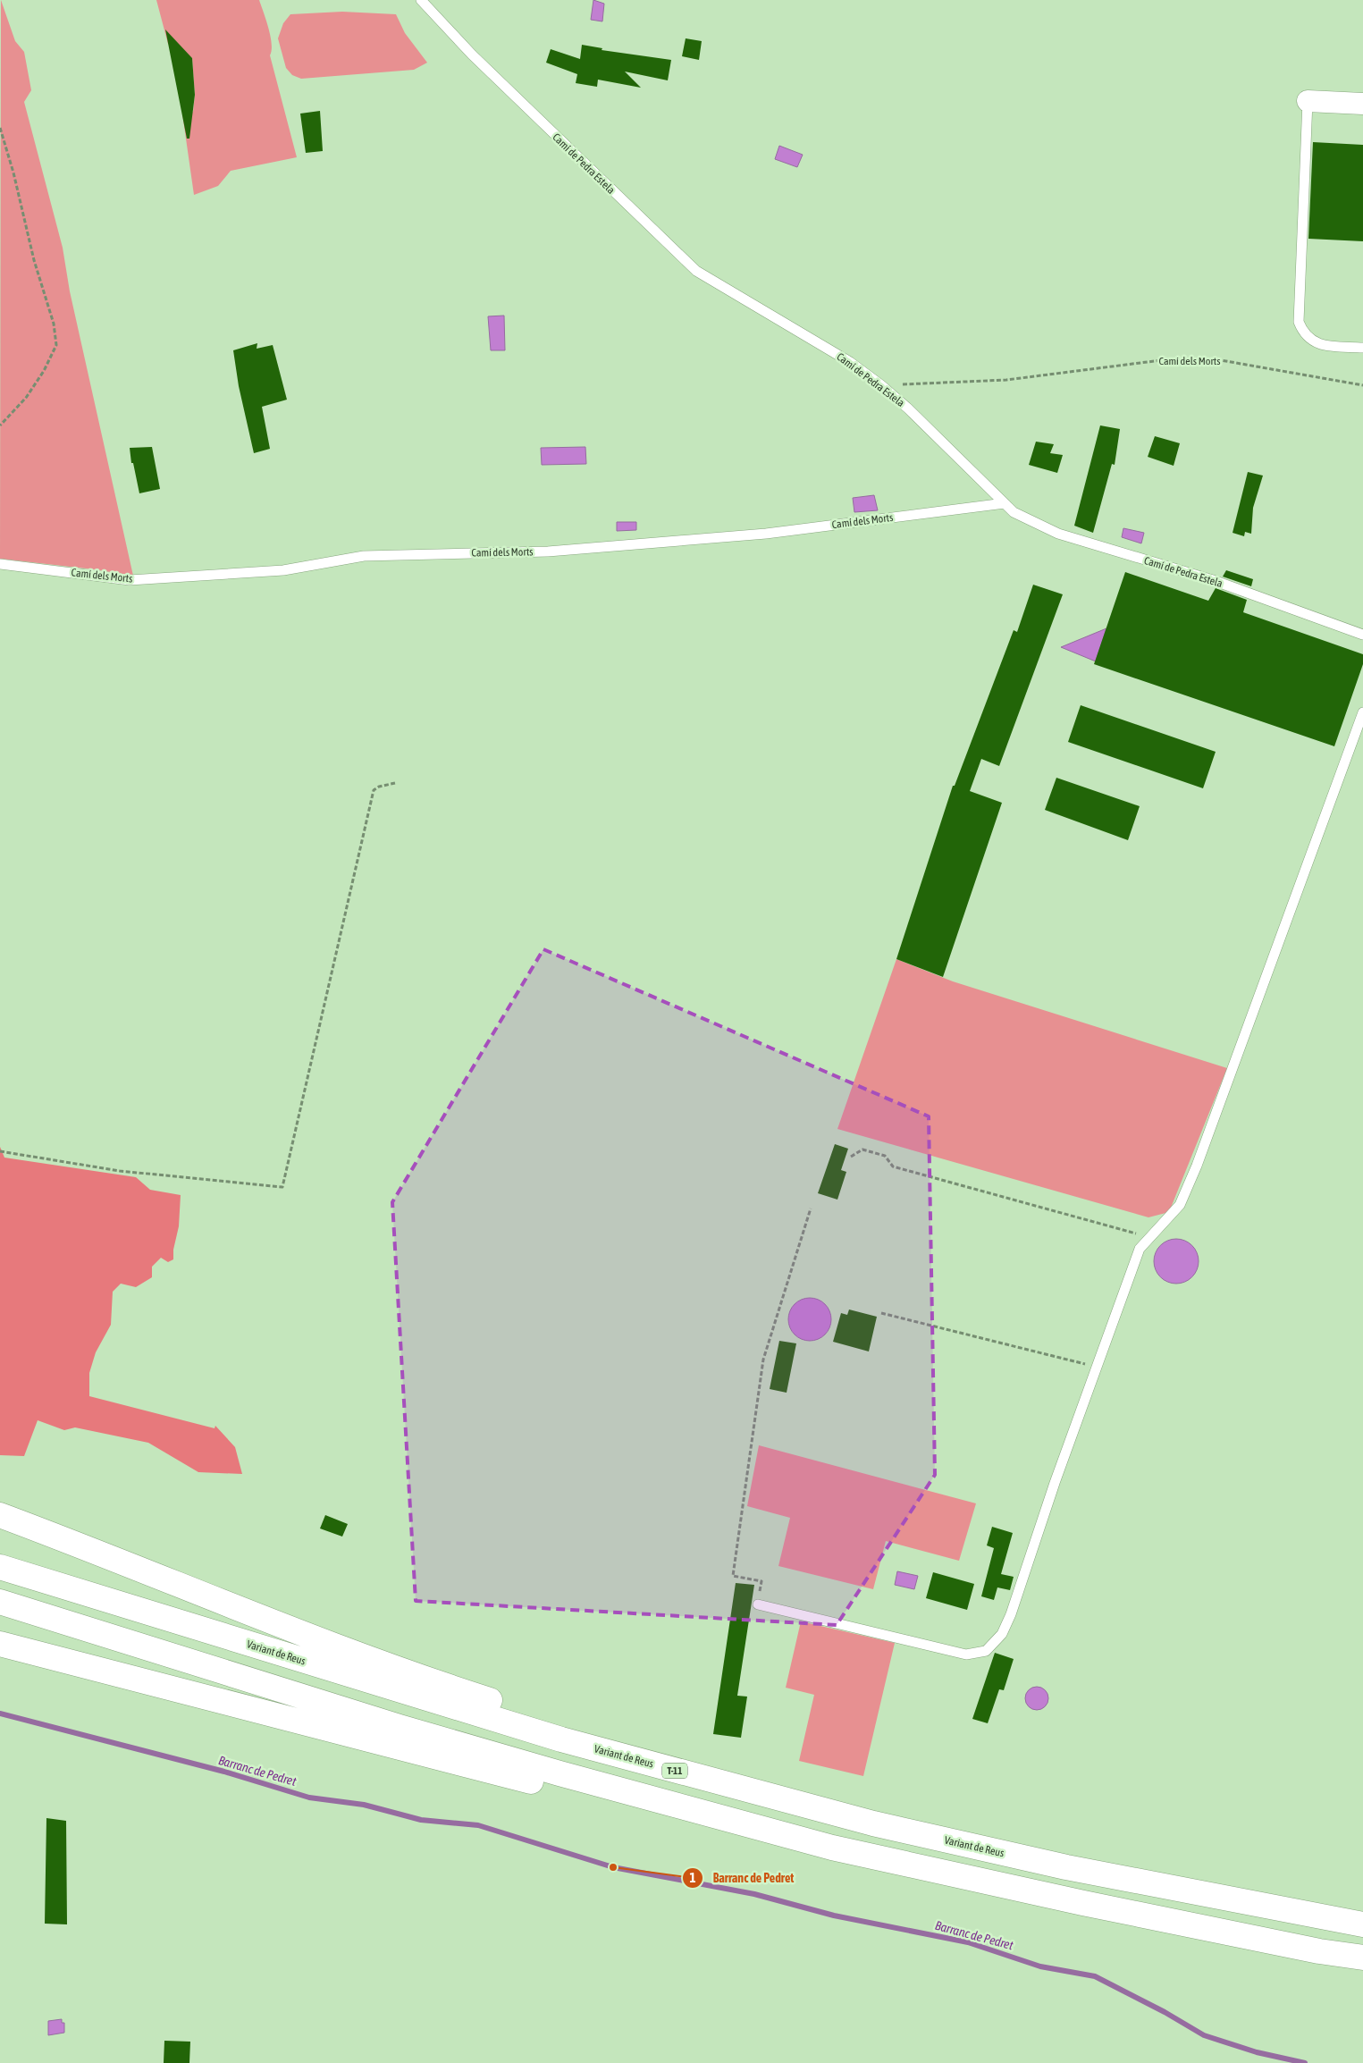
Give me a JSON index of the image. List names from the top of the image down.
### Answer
{
  "streets": {
    "highway": ["Variant de Reus", "T-11"],
    "lane": ["Camí de Pedra Estela", "Camí dels Morts"]
  },
  "crossings": [
    ["Camí de Pedra Estela", "Camí dels Morts"]
  ],
  "water": ["Barranc de Pedret"],
  "places": ["Barranc de Pedret"]
}
